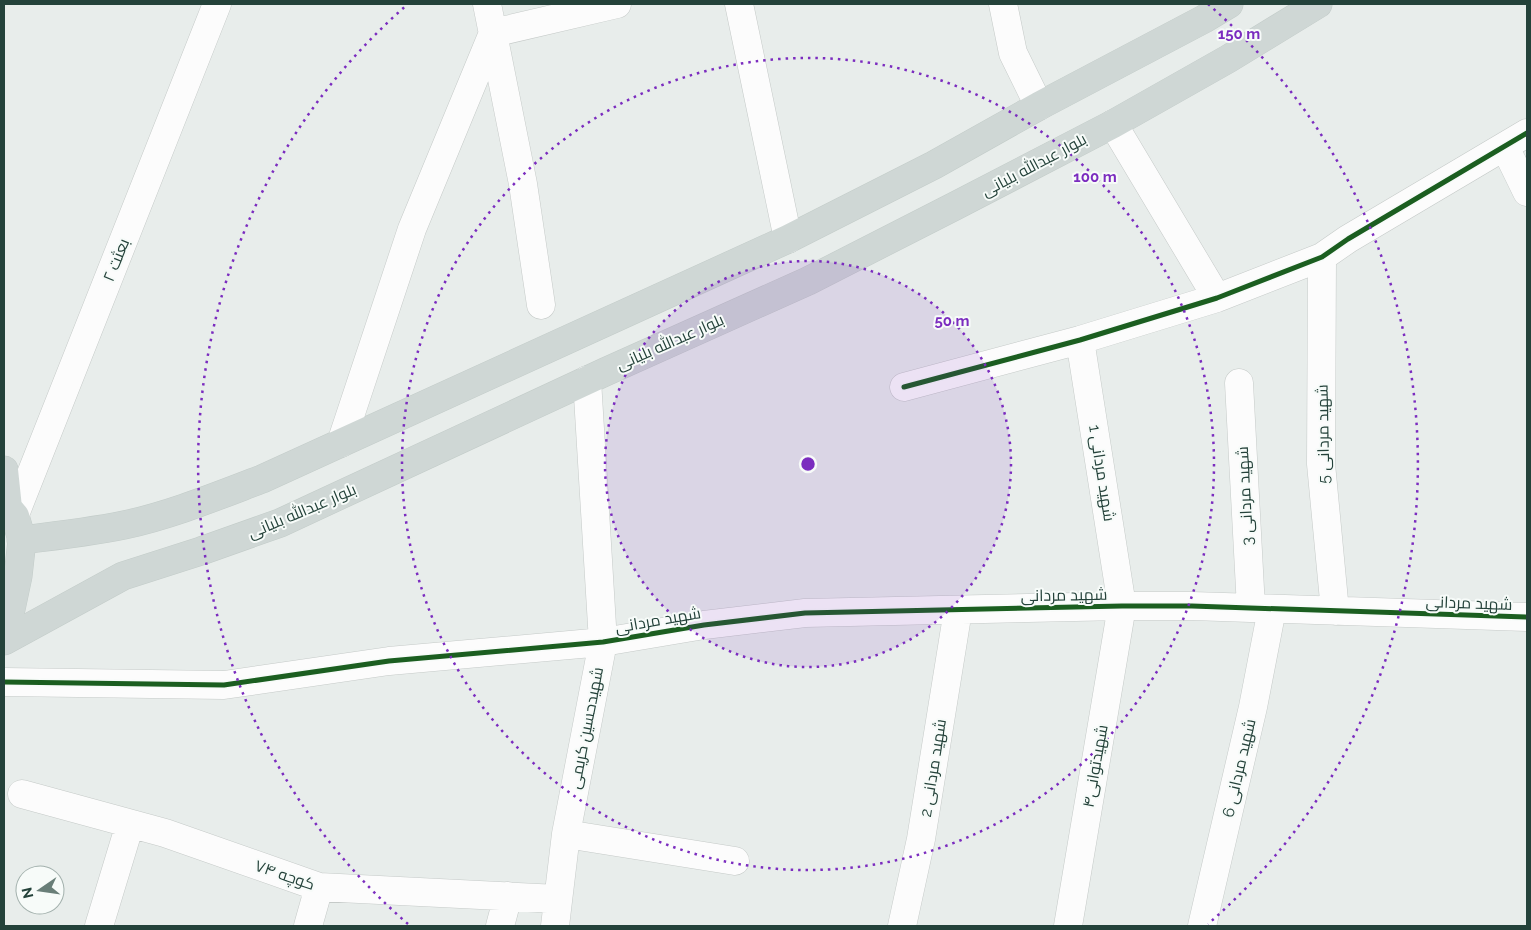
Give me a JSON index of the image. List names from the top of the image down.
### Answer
{
  "streets": {
    "main road": ["بلوار عبدالله بلیانی"],
    "street": [
      "بعثت ۲",
      "شهید مردانی 5",
      "شهید مردانی 1",
      "شهید مردانی 3",
      "شهید مردانی",
      "شهیدحسین کریمی",
      "شهیدتوانی۴",
      "شهید مردانی 2",
      "شهید مردانی 6",
      "کوچه ۷۴"
    ]
  },
  "crossings": [
    ["بلوار عبدالله بلیانی", "شهیدحسین کریمی"],
    ["شهید مردانی 5", "شهید مردانی"],
    ["شهید مردانی 1", "شهید مردانی"],
    ["شهید مردانی 1", "شهیدتوانی۴"],
    ["شهید مردانی 3", "شهید مردانی"],
    ["شهید مردانی 3", "شهید مردانی 6"],
    ["شهید مردانی", "شهیدحسین کریمی"],
    ["شهید مردانی", "شهیدتوانی۴"],
    ["شهید مردانی", "شهید مردانی 2"],
    ["شهید مردانی", "شهید مردانی 6"],
    ["شهیدحسین کریمی", "کوچه ۷۴"]
  ],
  "north": "left",
  "rings": ["150 m", "100 m", "50 m"]
}
